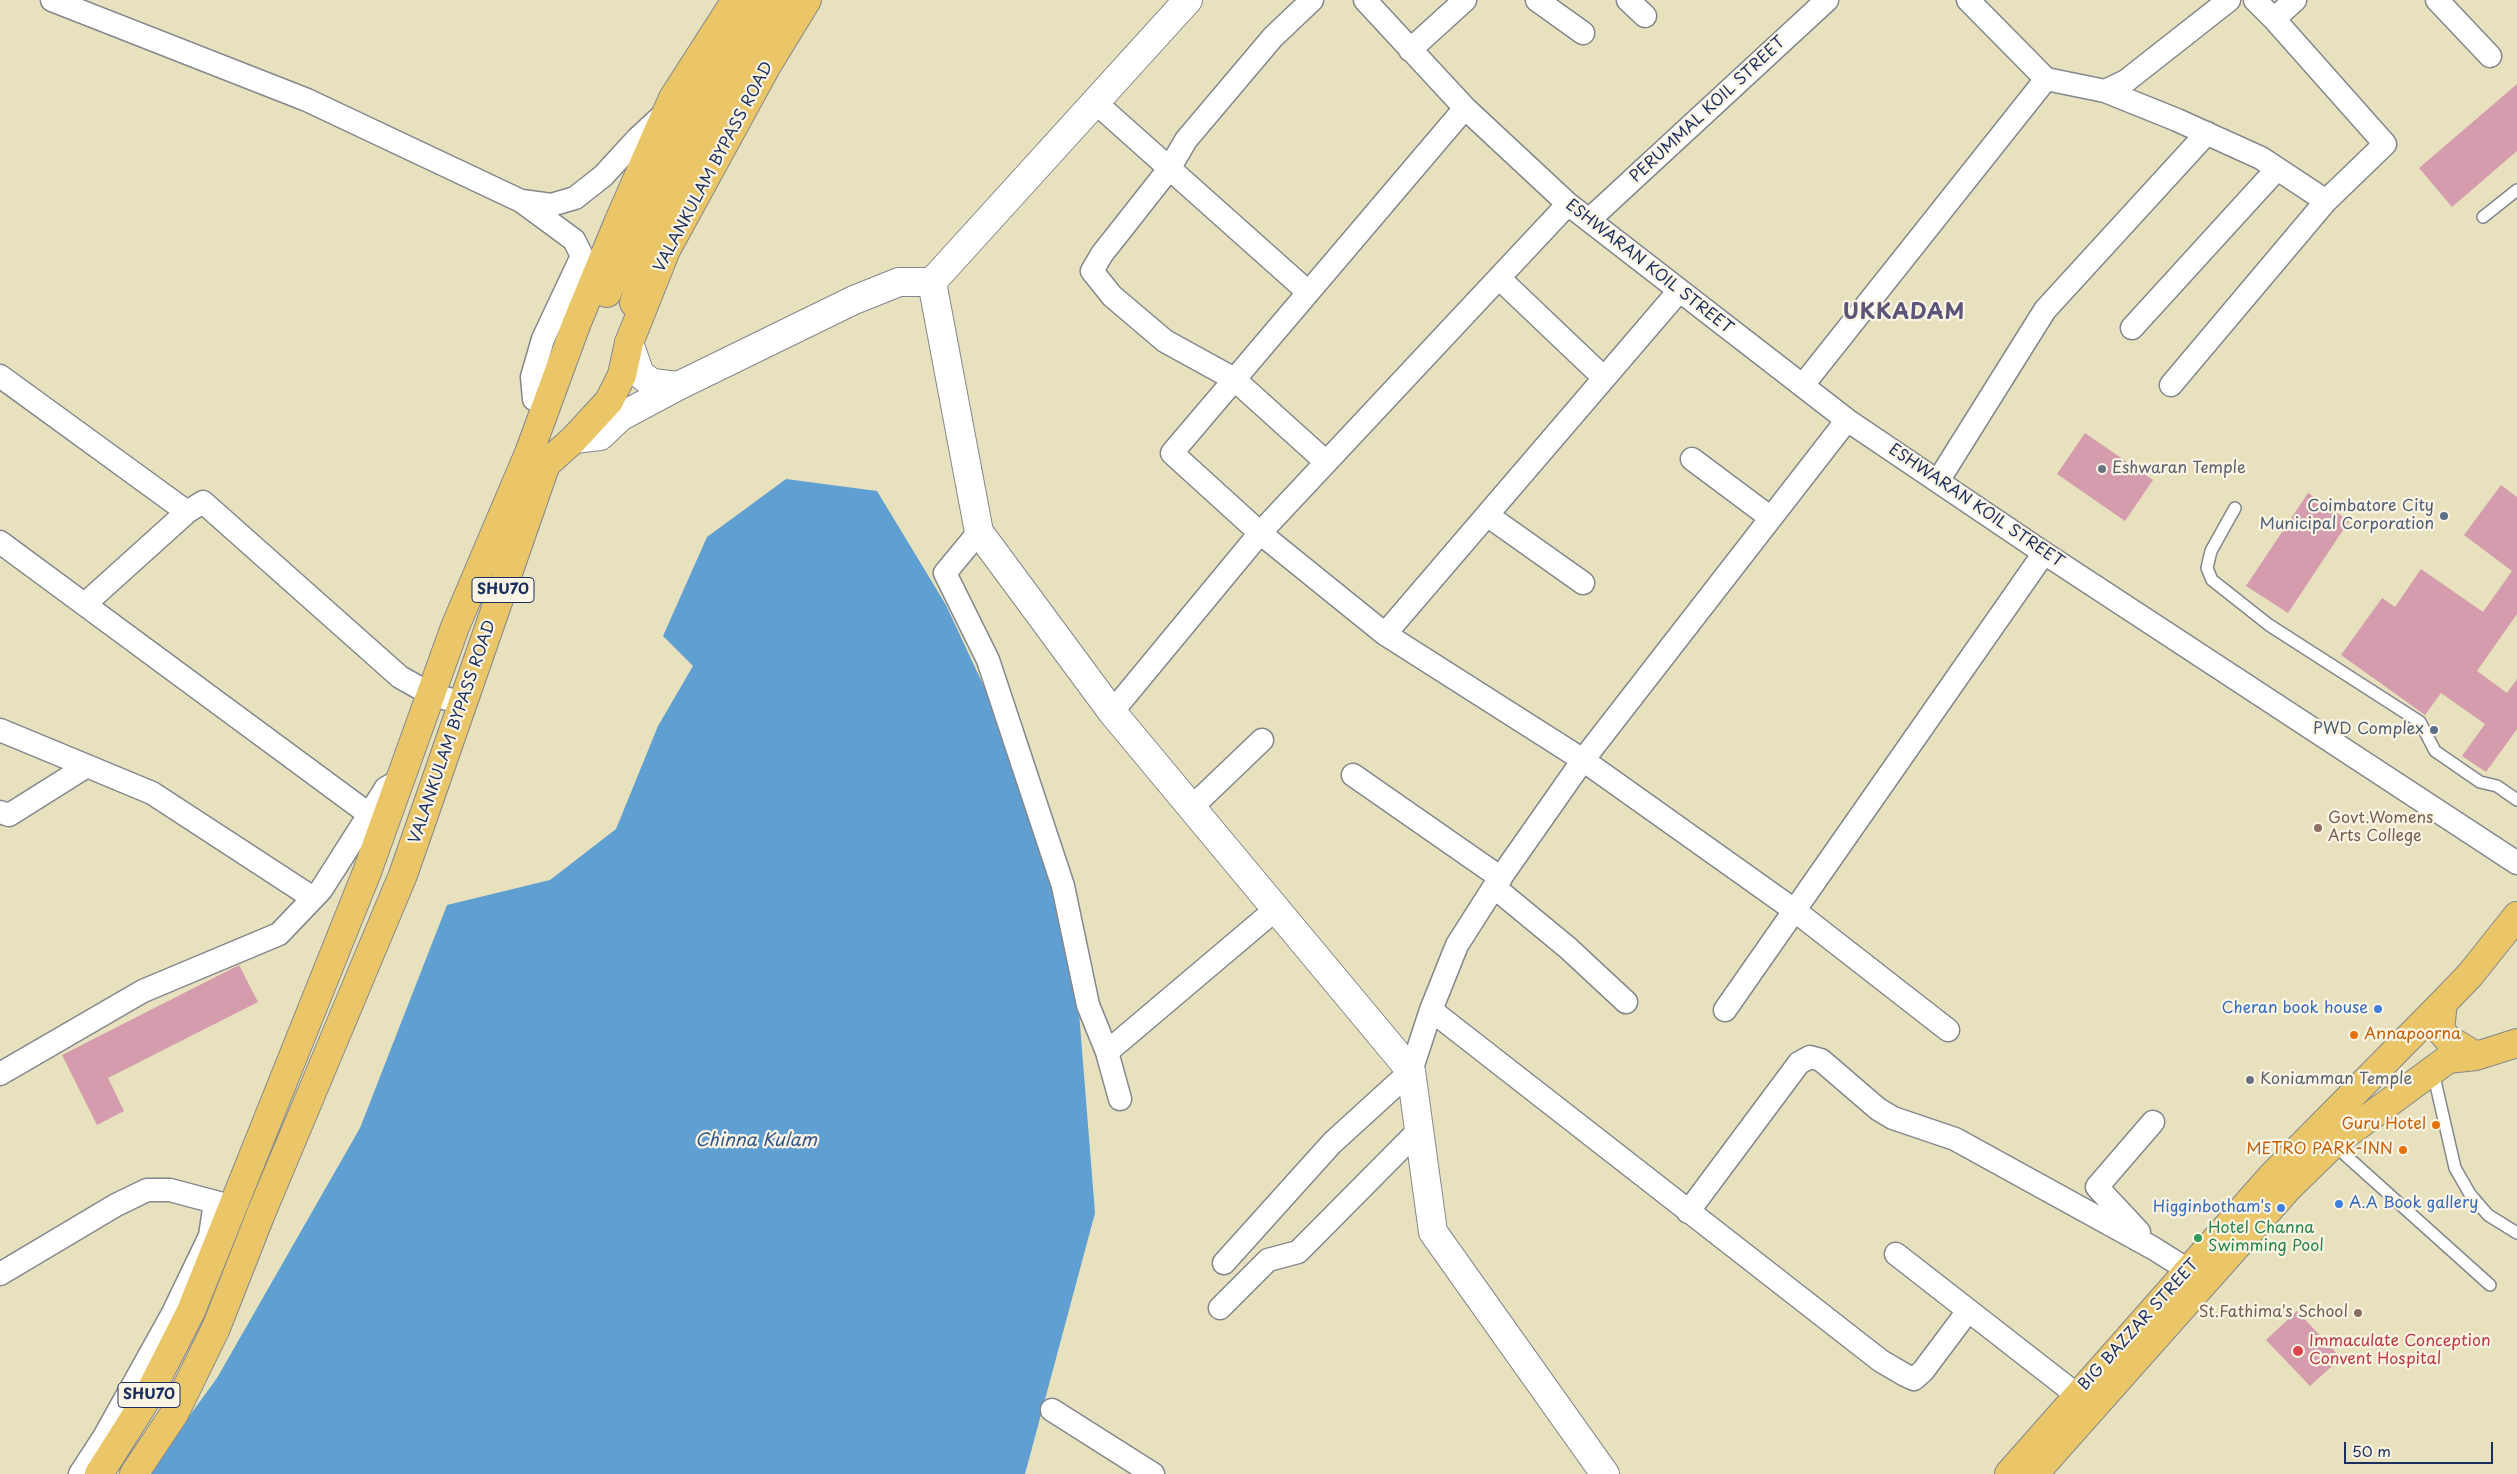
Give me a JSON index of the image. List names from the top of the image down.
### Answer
{
  "streets": {
    "main road": ["VALANKULAM BYPASS ROAD", "SHU70", "BIG BAZZAR STREET"],
    "street": ["PERUMMAL KOIL STREET", "ESHWARAN KOIL STREET"]
  },
  "crossings": [
    ["PERUMMAL KOIL STREET", "ESHWARAN KOIL STREET"],
    ["VALANKULAM BYPASS ROAD", "SHU70"]
  ],
  "districts": ["UKKADAM"],
  "water": ["Chinna Kulam"],
  "places": [
    "Eshwaran Temple",
    "Coimbatore City Municipal Corporation",
    "PWD Complex",
    "Govt.Womens Arts College",
    "Cheran book house",
    "Annapoorna",
    "Koniamman Temple",
    "Guru Hotel",
    "METRO PARK-INN",
    "A.A Book gallery",
    "Higginbotham's",
    "Hotel Channa Swimming Pool",
    "St.Fathima's School",
    "Immaculate Conception Convent Hospital"
  ],
  "scale_bar": "50 m"
}
